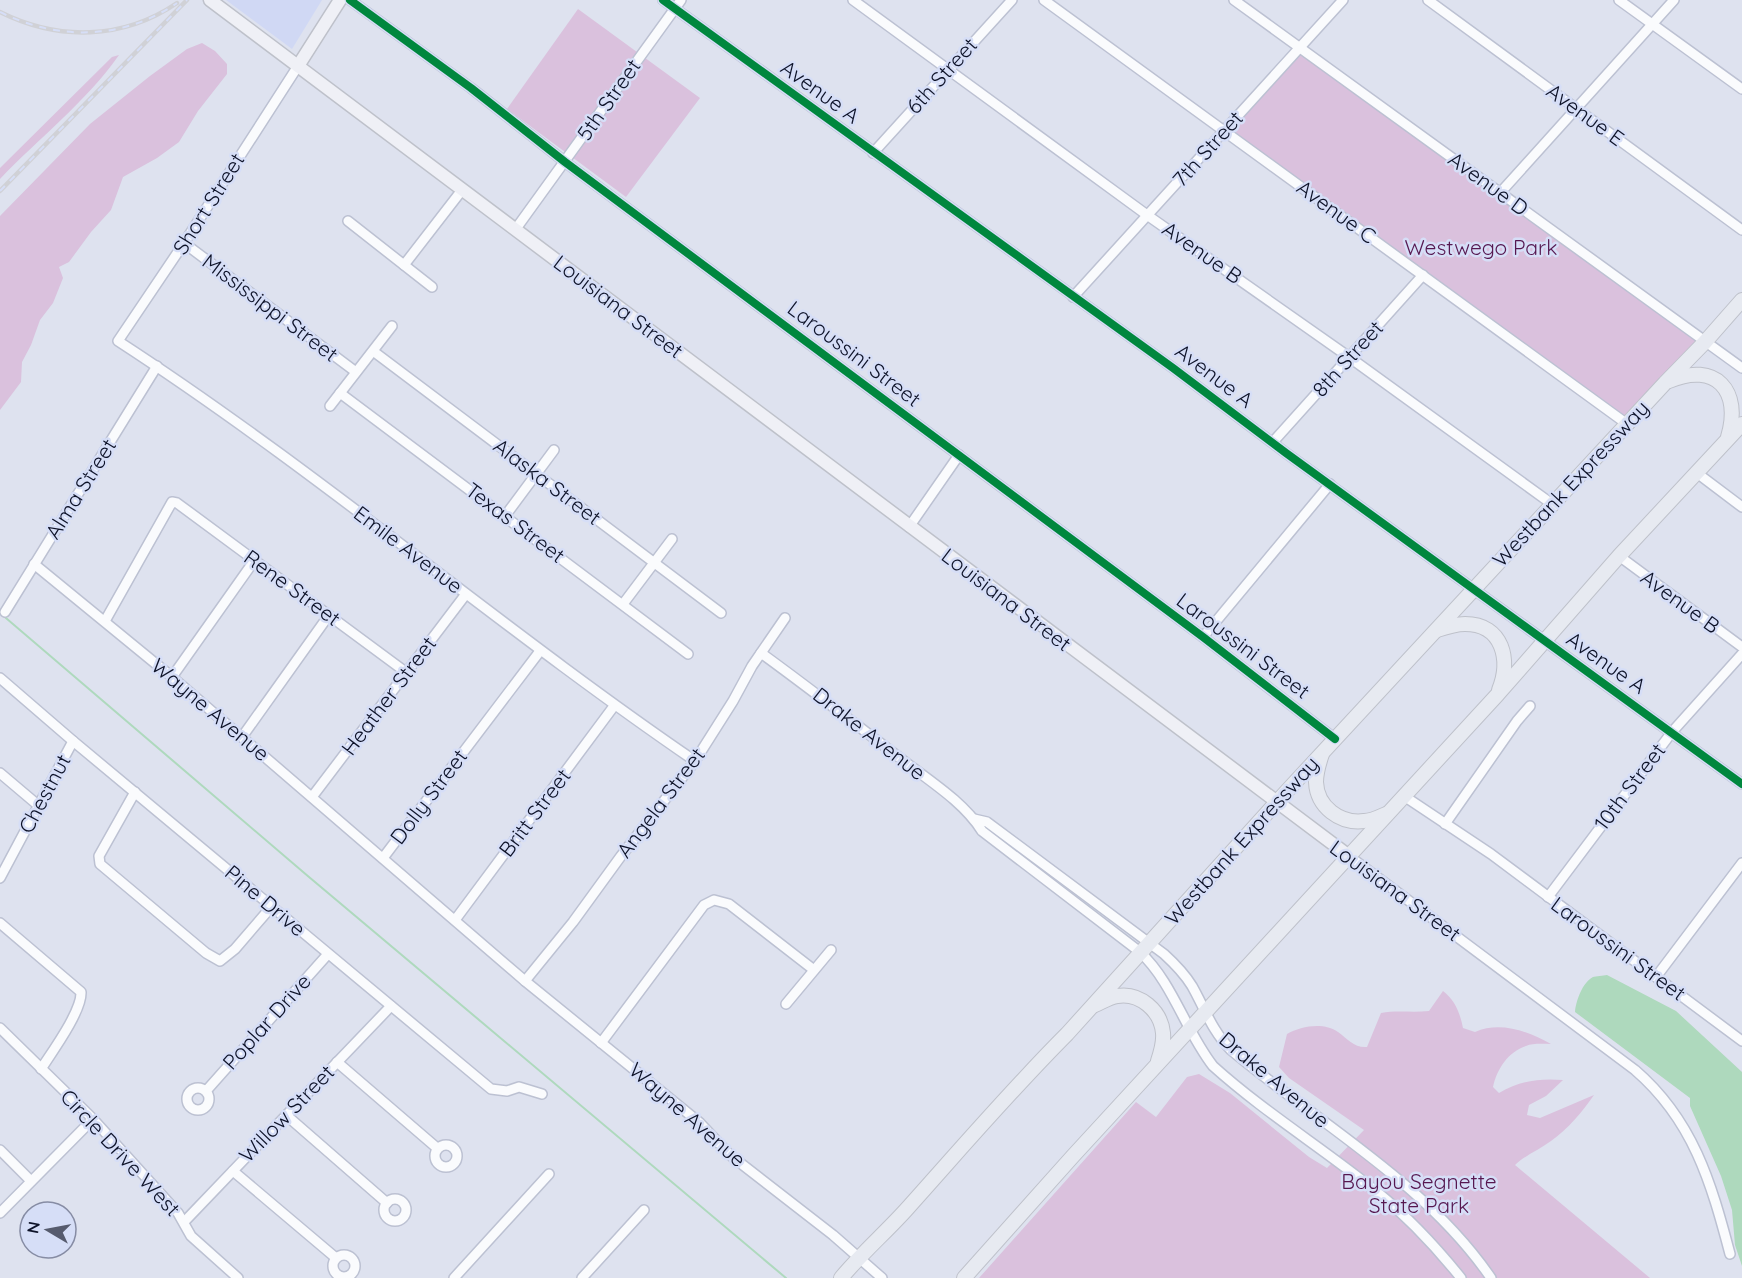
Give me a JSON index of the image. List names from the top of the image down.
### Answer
{
  "streets": {
    "highway": ["Westbank Expressway"],
    "main road": ["Louisiana Street"],
    "street": [
      "6th Street",
      "Avenue A",
      "5th Street",
      "Avenue E",
      "7th Street",
      "Avenue D",
      "Short Street",
      "Avenue C",
      "Avenue B",
      "Mississippi Street",
      "Laroussini Street",
      "8th Street",
      "Alaska Street",
      "Alma Street",
      "Texas Street",
      "Emile Avenue",
      "Rene Street",
      "Heather Street",
      "Wayne Avenue",
      "Drake Avenue",
      "10th Street",
      "Chestnut",
      "Dolly Street",
      "Angela Street",
      "Britt Street",
      "Pine Drive",
      "Poplar Drive",
      "Willow Street",
      "Circle Drive West"
    ]
  },
  "crossings": [
    ["6th Street", "Avenue A"],
    ["6th Street", "Avenue B"],
    ["Avenue A", "5th Street"],
    ["Avenue A", "7th Street"],
    ["Avenue A", "8th Street"],
    ["Avenue A", "Westbank Expressway"],
    ["Avenue A", "10th Street"],
    ["5th Street", "Louisiana Street"],
    ["5th Street", "Laroussini Street"],
    ["7th Street", "Avenue D"],
    ["7th Street", "Avenue C"],
    ["7th Street", "Avenue B"],
    ["Avenue D", "Westbank Expressway"],
    ["Short Street", "Louisiana Street"],
    ["Short Street", "Mississippi Street"],
    ["Short Street", "Emile Avenue"],
    ["Avenue C", "8th Street"],
    ["Avenue C", "Westbank Expressway"],
    ["Avenue B", "8th Street"],
    ["Avenue B", "Westbank Expressway"],
    ["Louisiana Street", "Westbank Expressway"],
    ["Laroussini Street", "Westbank Expressway"],
    ["Laroussini Street", "10th Street"],
    ["Westbank Expressway", "Wayne Avenue"],
    ["Westbank Expressway", "Drake Avenue"],
    ["Alma Street", "Emile Avenue"],
    ["Alma Street", "Wayne Avenue"],
    ["Emile Avenue", "Heather Street"],
    ["Emile Avenue", "Dolly Street"],
    ["Emile Avenue", "Angela Street"],
    ["Emile Avenue", "Britt Street"],
    ["Rene Street", "Heather Street"],
    ["Rene Street", "Wayne Avenue"],
    ["Heather Street", "Wayne Avenue"],
    ["Wayne Avenue", "Dolly Street"],
    ["Wayne Avenue", "Angela Street"],
    ["Drake Avenue", "Angela Street"],
    ["Chestnut", "Pine Drive"],
    ["Dolly Street", "Britt Street"],
    ["Pine Drive", "Poplar Drive"],
    ["Pine Drive", "Willow Street"],
    ["Willow Street", "Circle Drive West"]
  ],
  "parks": ["Westwego Park", "Bayou Segnette State Park"],
  "north": "left"
}
